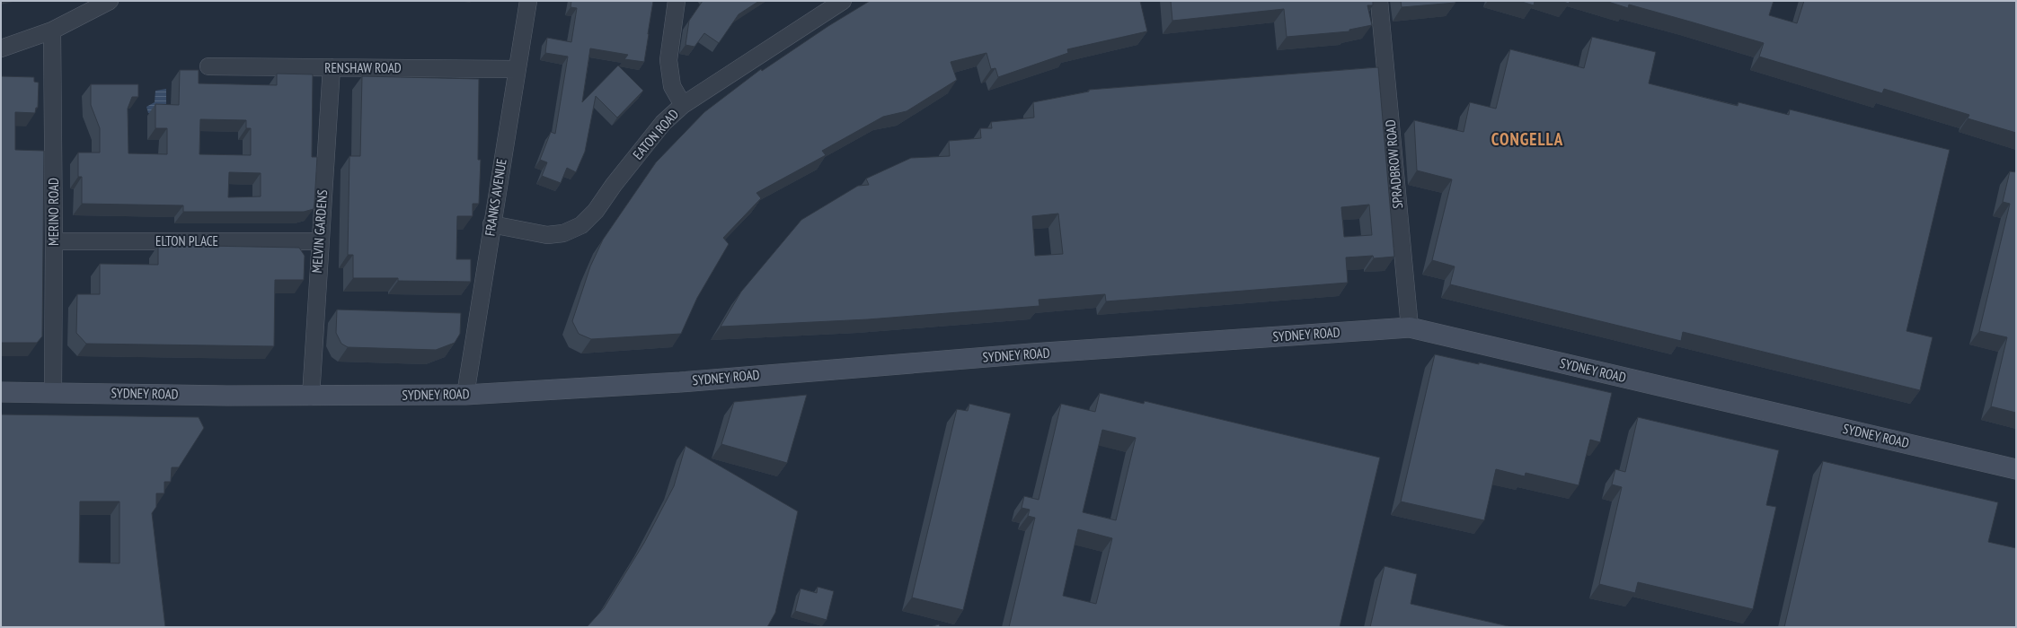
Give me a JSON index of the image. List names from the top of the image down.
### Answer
{
  "streets": {
    "main road": ["SYDNEY ROAD"],
    "street": [
      "RENSHAW ROAD",
      "EATON ROAD",
      "SPRADBROW ROAD",
      "FRANKS AVENUE",
      "MERINO ROAD",
      "MELVIN GARDENS",
      "ELTON PLACE"
    ]
  },
  "crossings": [
    ["RENSHAW ROAD", "FRANKS AVENUE"],
    ["RENSHAW ROAD", "MELVIN GARDENS"],
    ["EATON ROAD", "FRANKS AVENUE"],
    ["SPRADBROW ROAD", "SYDNEY ROAD"],
    ["FRANKS AVENUE", "SYDNEY ROAD"],
    ["MERINO ROAD", "ELTON PLACE"],
    ["MERINO ROAD", "SYDNEY ROAD"],
    ["MELVIN GARDENS", "ELTON PLACE"],
    ["MELVIN GARDENS", "SYDNEY ROAD"]
  ],
  "districts": ["CONGELLA"]
}
